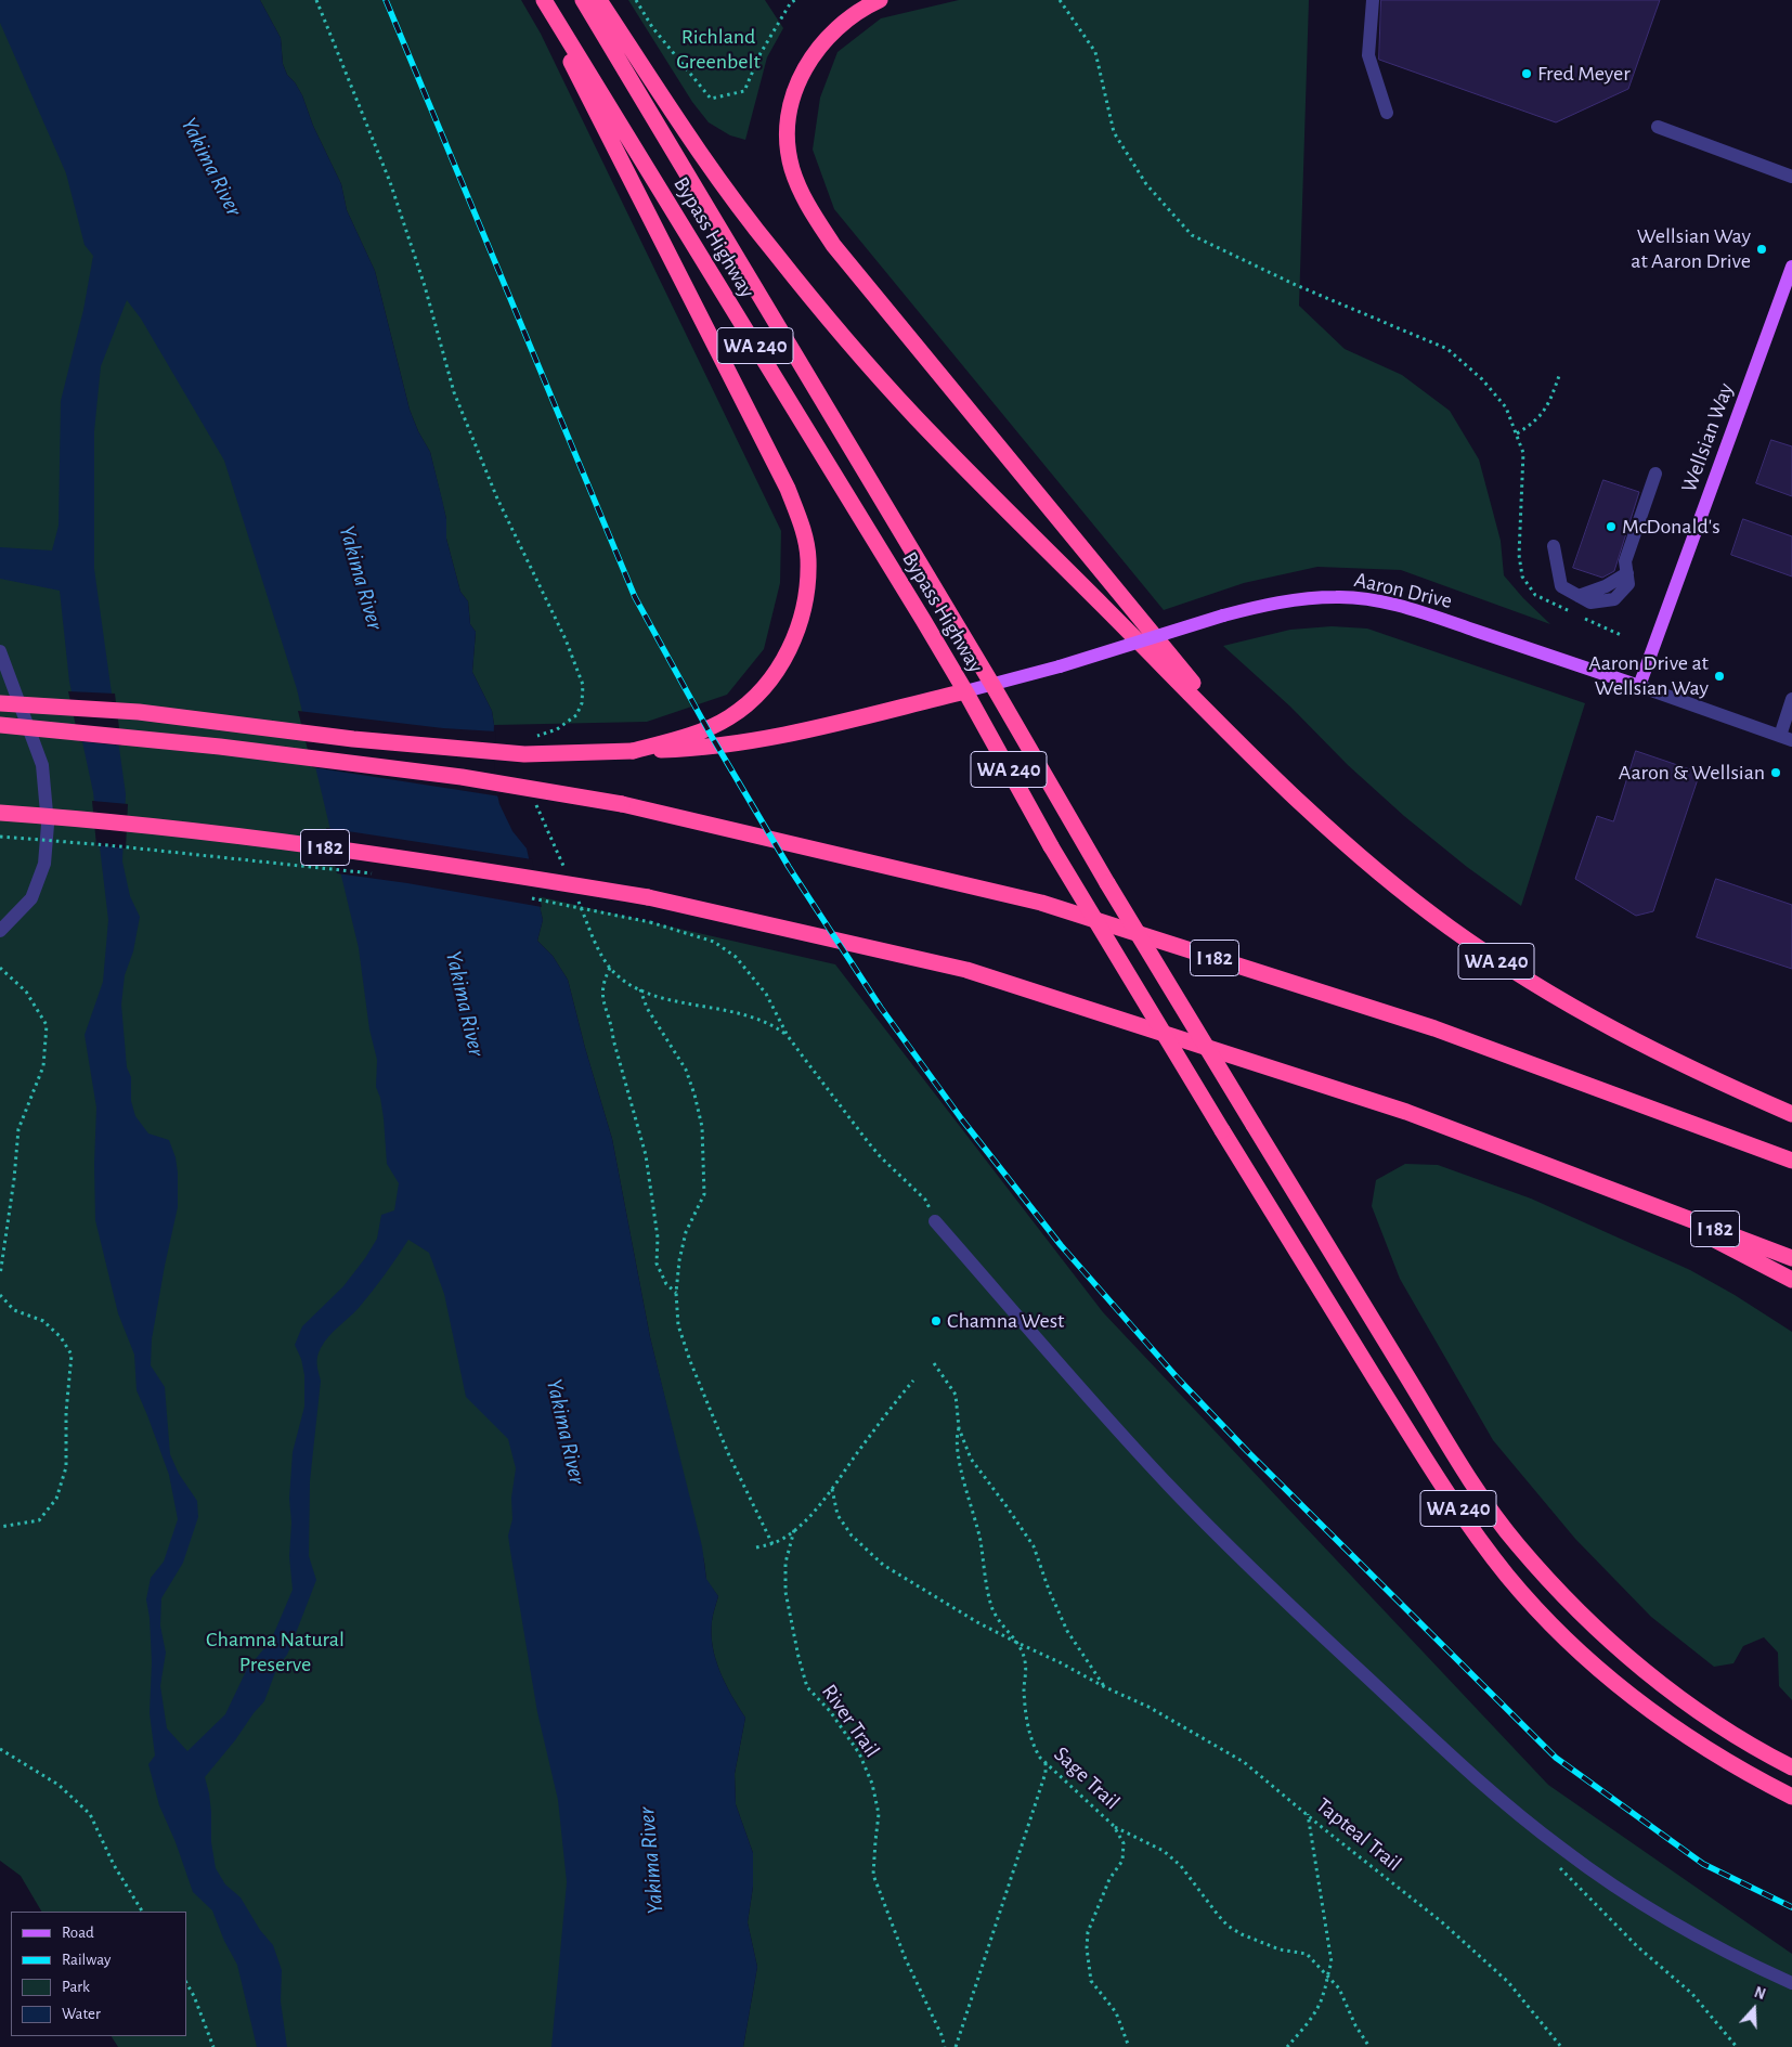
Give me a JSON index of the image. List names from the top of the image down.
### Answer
{
  "streets": {
    "highway": ["Bypass Highway", "WA 240", "I 182"],
    "main road": ["Wellsian Way", "Aaron Drive"],
    "path": ["River Trail", "Sage Trail", "Tapteal Trail"]
  },
  "crossings": [
    ["Bypass Highway", "WA 240"],
    ["Bypass Highway", "Aaron Drive"],
    ["WA 240", "Aaron Drive"],
    ["Wellsian Way", "Aaron Drive"],
    ["Sage Trail", "Tapteal Trail"]
  ],
  "water": ["Yakima River"],
  "parks": ["Richland Greenbelt", "Chamna Natural Preserve"],
  "places": [
    "Fred Meyer",
    "Wellsian Way at Aaron Drive",
    "McDonald's",
    "Aaron Drive at Wellsian Way",
    "Aaron & Wellsian",
    "Chamna West"
  ],
  "legend": [
    "Road",
    "Railway",
    "Park",
    "Water"
  ],
  "north": "top"
}
